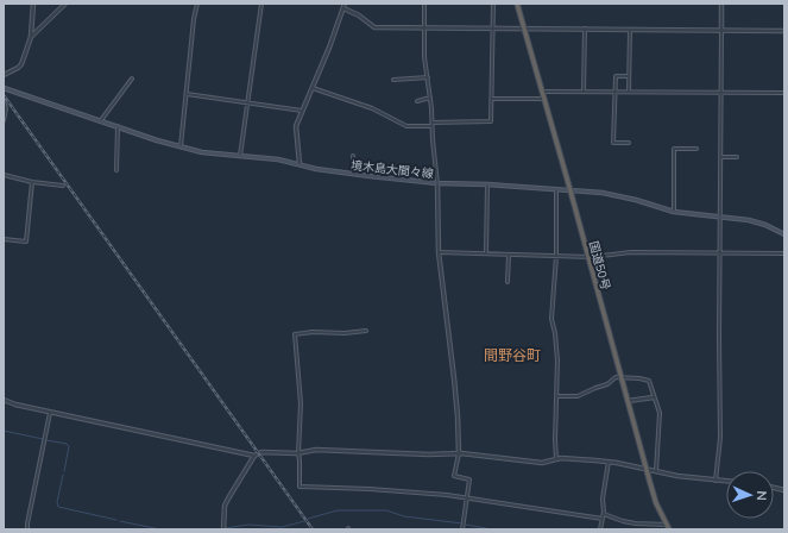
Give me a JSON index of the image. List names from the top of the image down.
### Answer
{
  "streets": {
    "highway": ["国道50号"],
    "main road": ["境木島大間々線"]
  },
  "crossings": [
    ["境木島大間々線", "国道50号"]
  ],
  "districts": ["間野谷町"],
  "north": "right"
}
